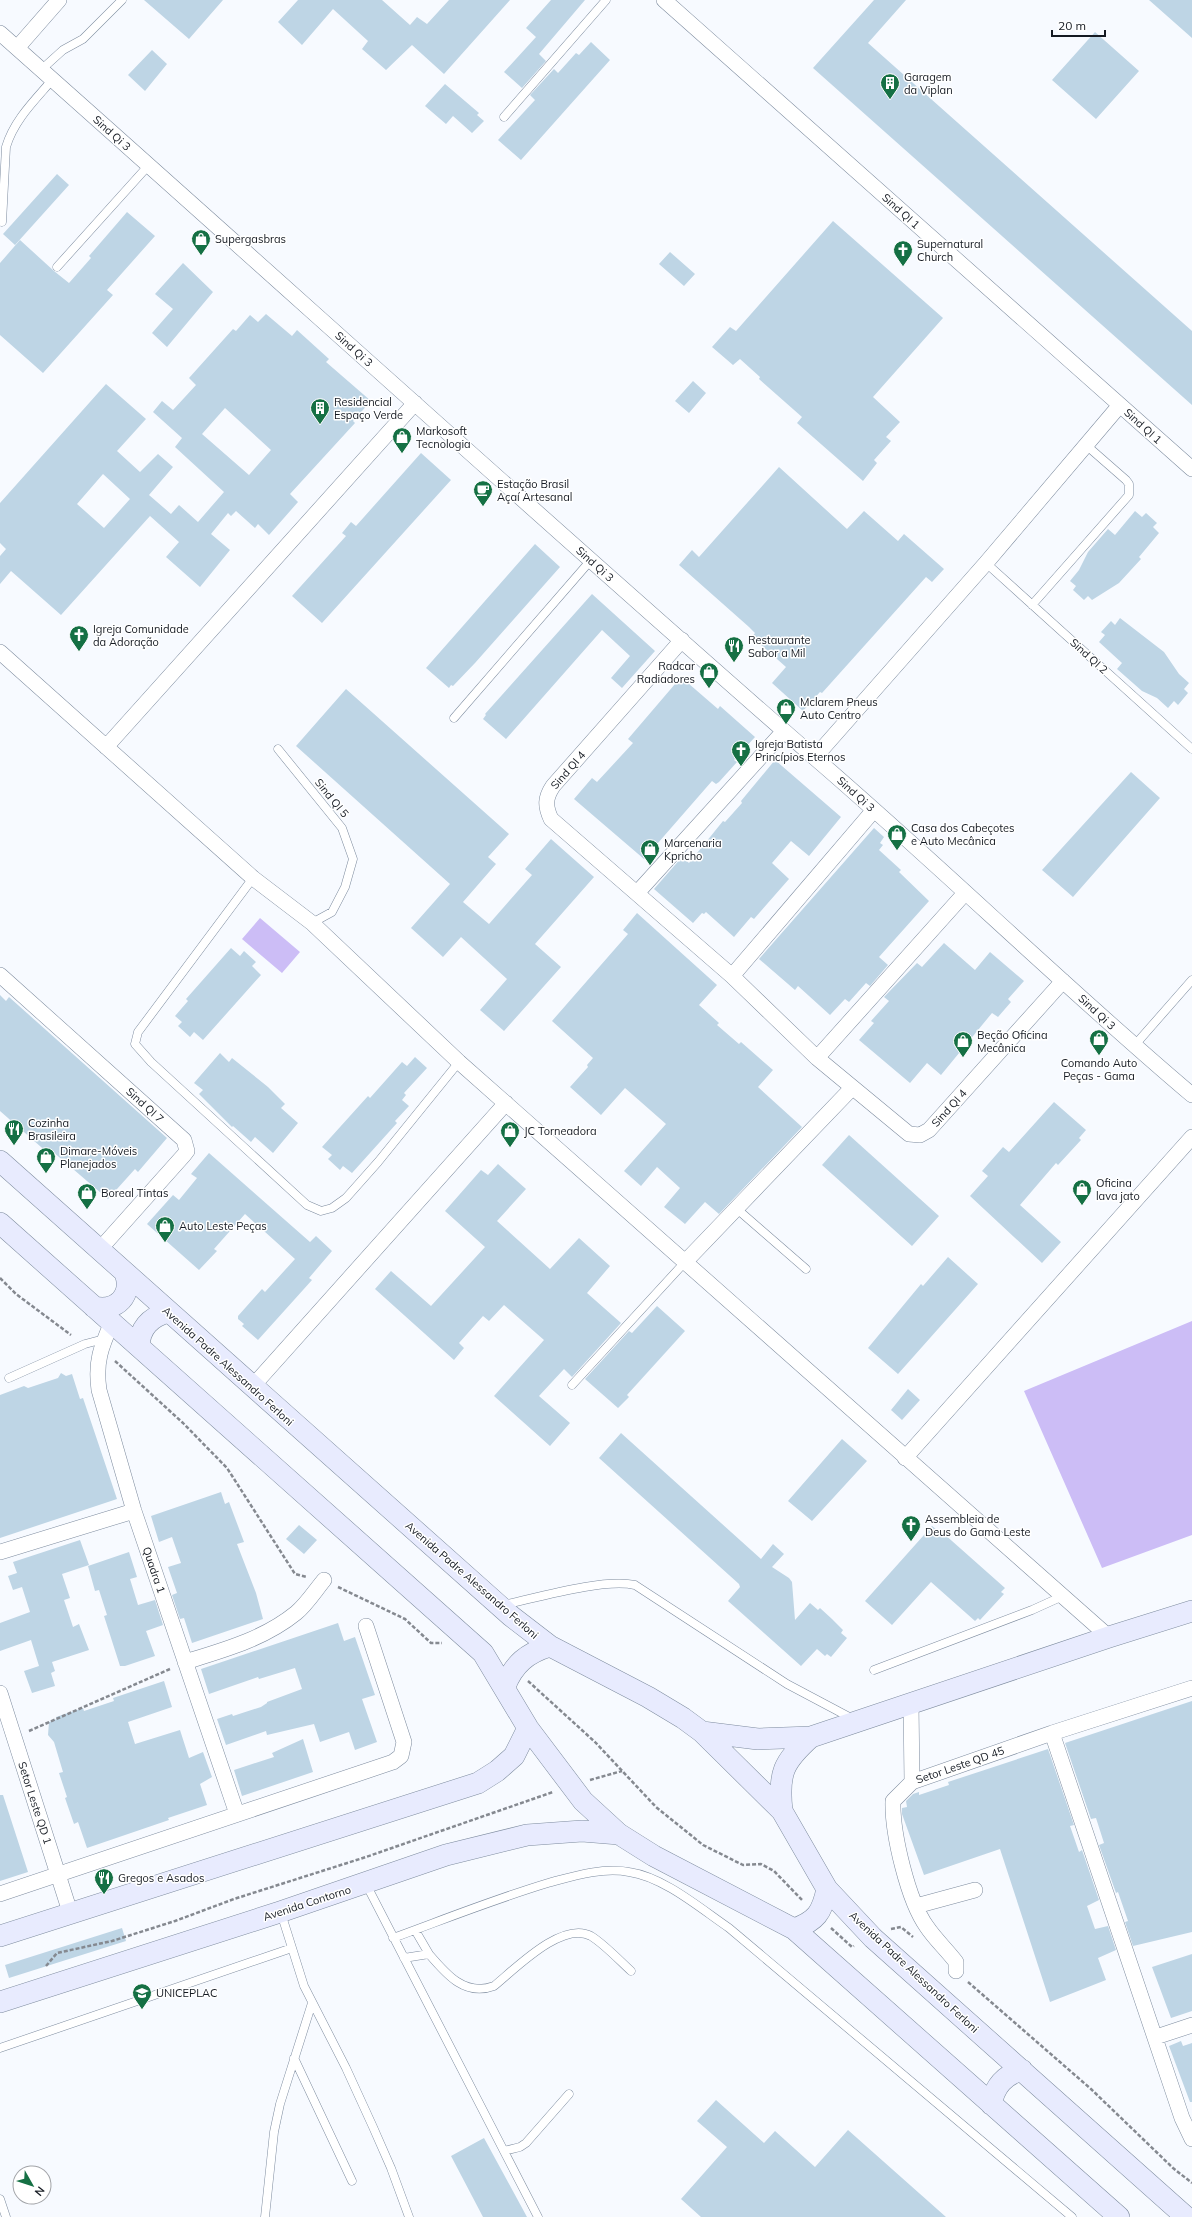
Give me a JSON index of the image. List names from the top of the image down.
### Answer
{
  "streets": {
    "main road": ["Avenida Padre Alessandro Ferloni", "Avenida Contorno"],
    "street": [
      "Sind Qi 3",
      "Sind QI 1",
      "Sind QI 4",
      "Sind QI 7",
      "Quadra 1",
      "Setor Leste QD 45",
      "Setor Leste QD 1"
    ],
    "lane": ["Sind QI 2", "Sind QI 5"]
  },
  "crossings": [
    ["Sind Qi 3", "Sind QI 4"],
    ["Sind QI 7", "Avenida Padre Alessandro Ferloni"]
  ],
  "places": {
    "building": ["Garagem da Viplan", "Residencial Espaço Verde"],
    "shop": [
      "Supergasbras",
      "Markosoft Tecnologia",
      "Radcar Radiadores",
      "Mclarem Pneus Auto Centro",
      "Casa dos Cabeçotes e Auto Mecânica",
      "Marcenaria Kpricho",
      "Comando Auto Peças - Gama",
      "Beção Oficina Mecânica",
      "JC Torneadora",
      "Dimare-Móveis Planejados",
      "Oficina lava jato",
      "Boreal Tintas",
      "Auto Leste Peças"
    ],
    "church": [
      "Supernatural Church",
      "Igreja Comunidade da Adoração",
      "Igreja Batista Princípios Eternos",
      "Assembleia de Deus do Gama Leste"
    ],
    "cafe": ["Estação Brasil Açaí Artesanal"],
    "restaurant": ["Restaurante Sabor a Mil", "Cozinha Brasileira", "Gregos e Asados"],
    "school or university": ["UNICEPLAC"]
  },
  "scale_bar": "20 m",
  "north": "bottom right"
}
